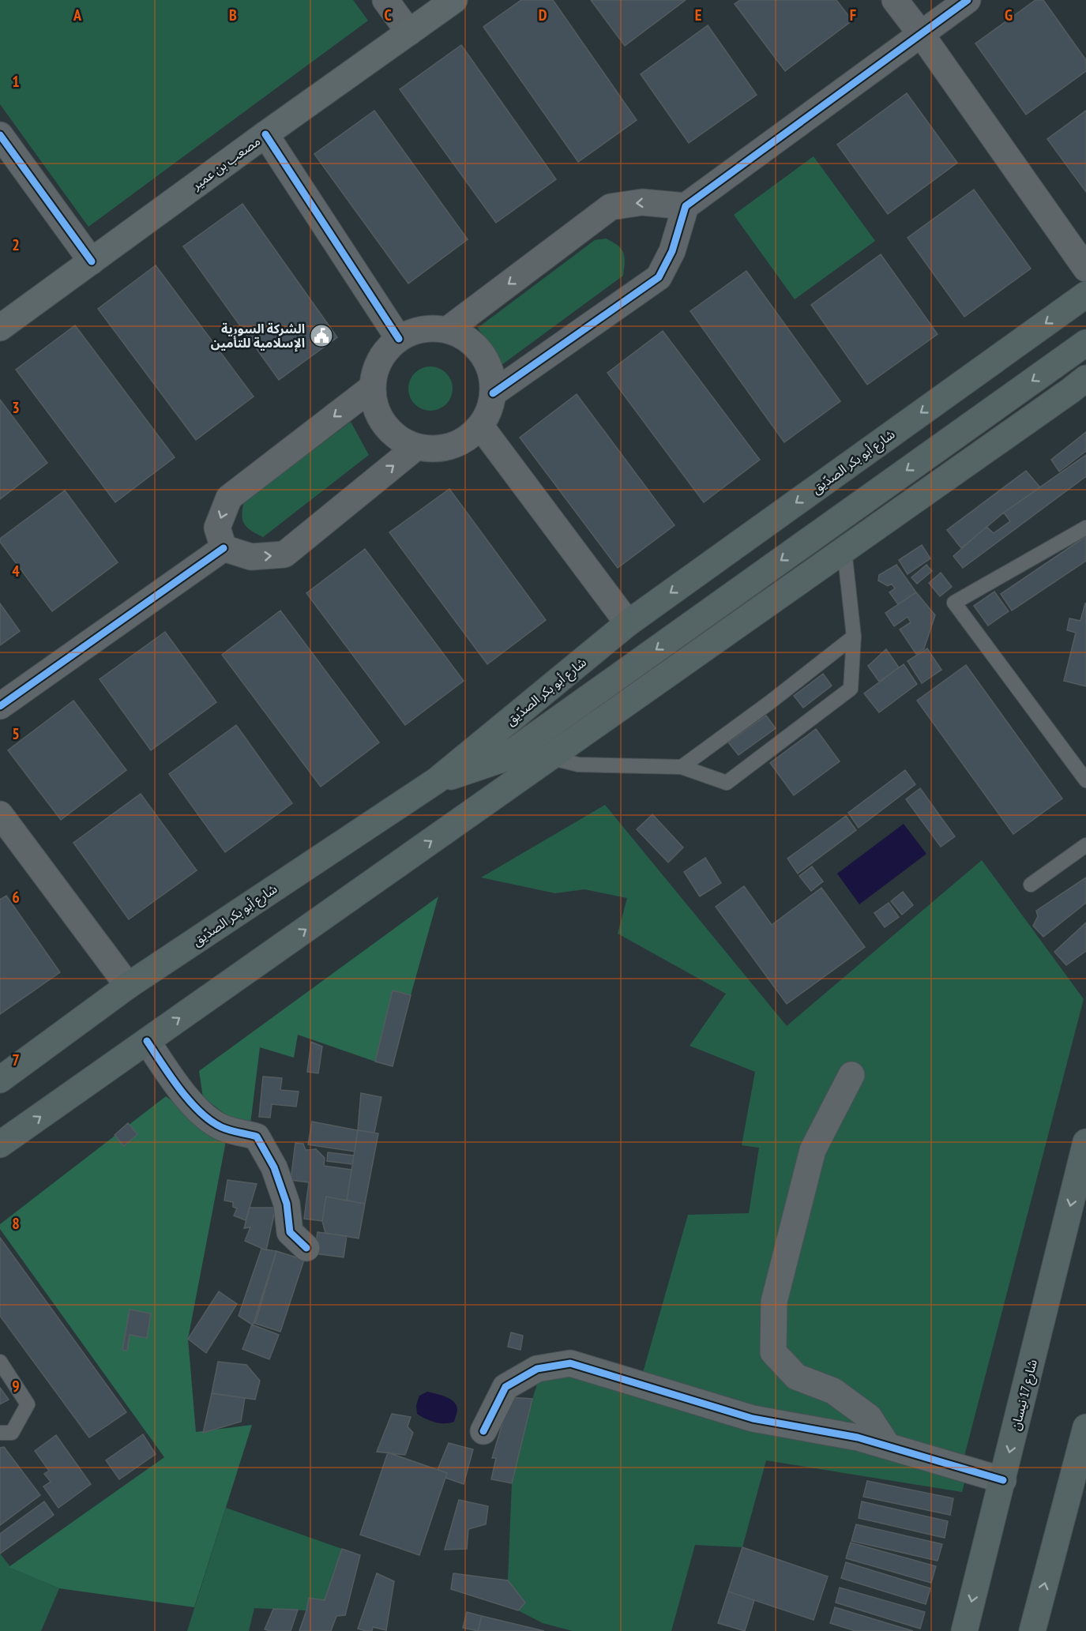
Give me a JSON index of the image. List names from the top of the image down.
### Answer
{
  "streets": {
    "main road": ["مصعب بن عمير", "شارع أبو بكر الصدّيق", "شارع 17 نيسان"]
  },
  "places": {
    "public building": ["الشركة السورية الإسلامية للتأمين"]
  },
  "grid": {
    "columns": [
      "A",
      "B",
      "C",
      "D",
      "E",
      "F",
      "G"
    ],
    "rows": [
      "1",
      "2",
      "3",
      "4",
      "5",
      "6",
      "7",
      "8",
      "9"
    ]
  }
}
